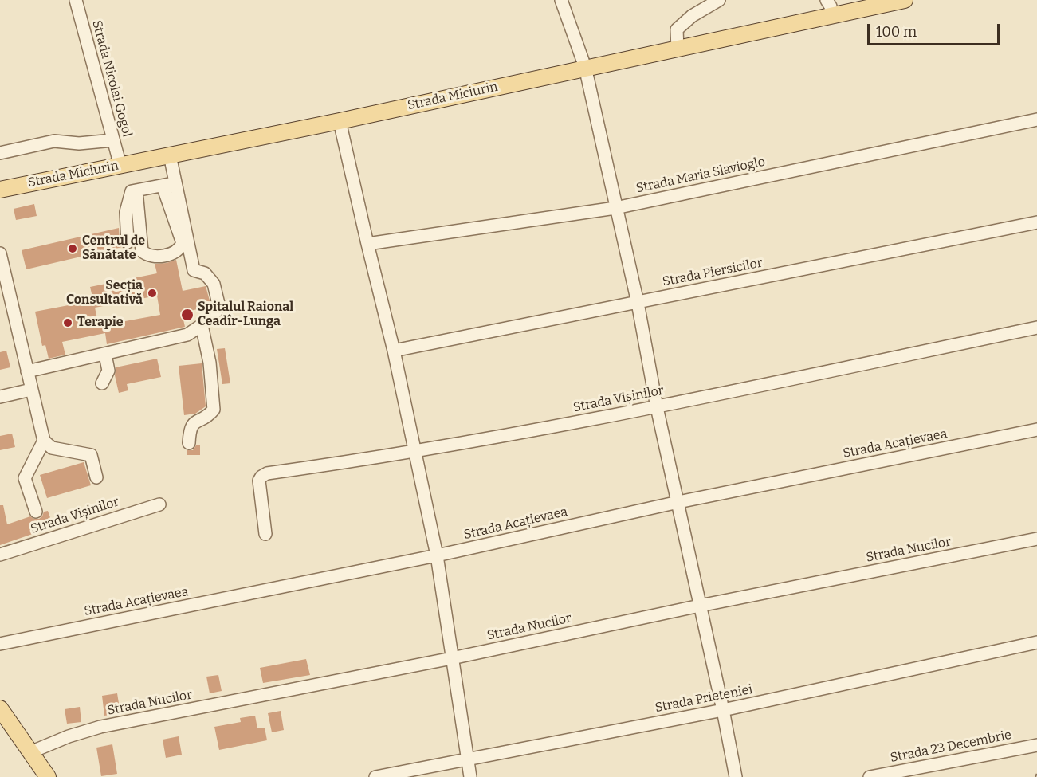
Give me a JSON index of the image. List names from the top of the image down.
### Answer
{
  "streets": {
    "main road": ["Strada Miciurin"],
    "street": [
      "Strada Nicolai Gogol",
      "Strada Maria Slavioglo",
      "Strada Piersicilor",
      "Strada Vișinilor",
      "Strada Acațievaea",
      "Strada Nucilor",
      "Strada Prieteniei",
      "Strada 23 Decembrie"
    ]
  },
  "crossings": [
    ["Strada Nicolai Gogol", "Strada Miciurin"]
  ],
  "places": [
    "Centrul de Sănătate",
    "Secția Consultativă",
    "Spitalul Raional Ceadîr-Lunga",
    "Terapie"
  ],
  "scale_bar": "100 m"
}
